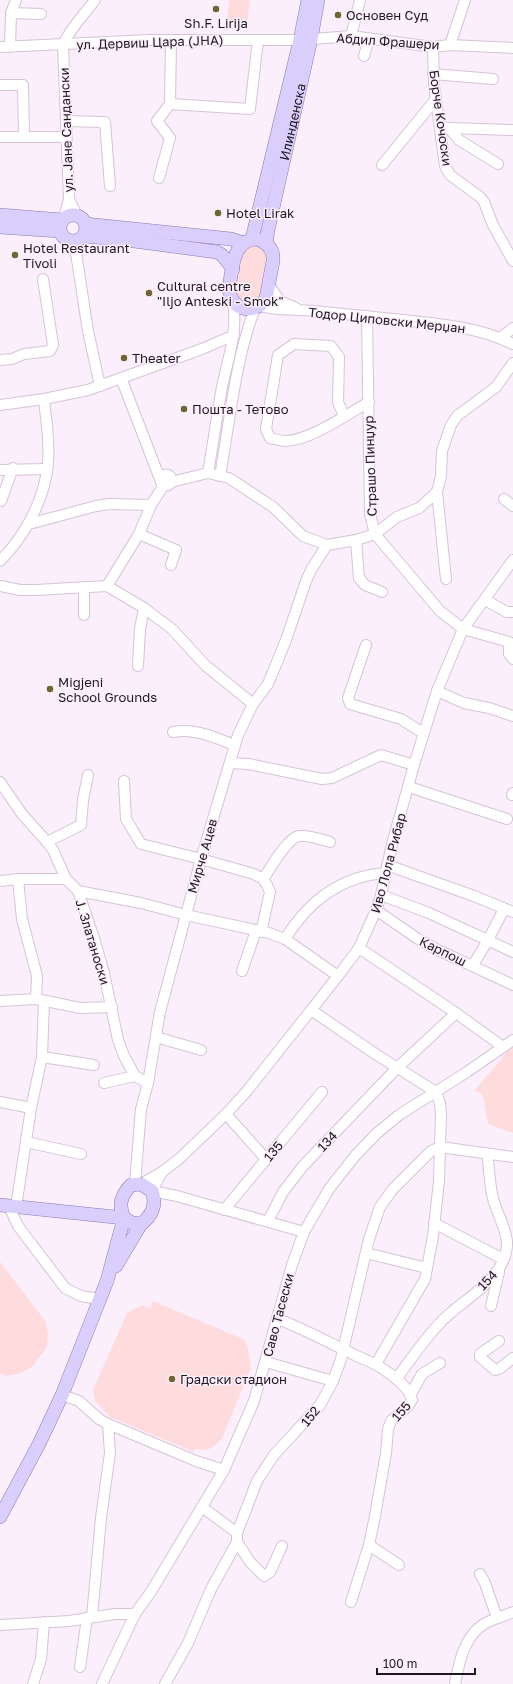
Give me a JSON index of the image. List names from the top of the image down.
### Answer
{
  "streets": {
    "main road": ["Илинденска"],
    "street": [
      "Абдил Фрашери",
      "ул. Дервиш Цара (ЈНА)",
      "Борче Кочоски",
      "ул. Јане Сандански",
      "Тодор Циповски Мерџан",
      "Страшо Пинџур",
      "Мирче Ацев",
      "Иво Лола Рибар",
      "Ј. Златаноски",
      "Карпош",
      "134",
      "135",
      "154",
      "Саво Тасески",
      "155",
      "152"
    ]
  },
  "crossings": [
    ["Абдил Фрашери", "ул. Дервиш Цара (ЈНА)"],
    ["Абдил Фрашери", "Борче Кочоски"],
    ["Абдил Фрашери", "Илинденска"],
    ["ул. Дервиш Цара (ЈНА)", "Илинденска"],
    ["ул. Дервиш Цара (ЈНА)", "ул. Јане Сандански"],
    ["Илинденска", "Тодор Циповски Мерџан"],
    ["Тодор Циповски Мерџан", "Страшо Пинџур"],
    ["Страшо Пинџур", "Иво Лола Рибар"],
    ["Мирче Ацев", "Иво Лола Рибар"],
    ["Мирче Ацев", "Ј. Златаноски"],
    ["Иво Лола Рибар", "Карпош"],
    ["154", "155"],
    ["Саво Тасески", "155"],
    ["155", "152"]
  ],
  "places": [
    "Sh.F. Lirija",
    "Основен Суд",
    "Hotel Lirak",
    "Hotel Restaurant Tivoli",
    "Cultural centre \"Iljo Anteski - Smok\"",
    "Theater",
    "Пошта - Тетово",
    "Migjeni School Grounds",
    "Градски стадион"
  ],
  "scale_bar": "100 m"
}
